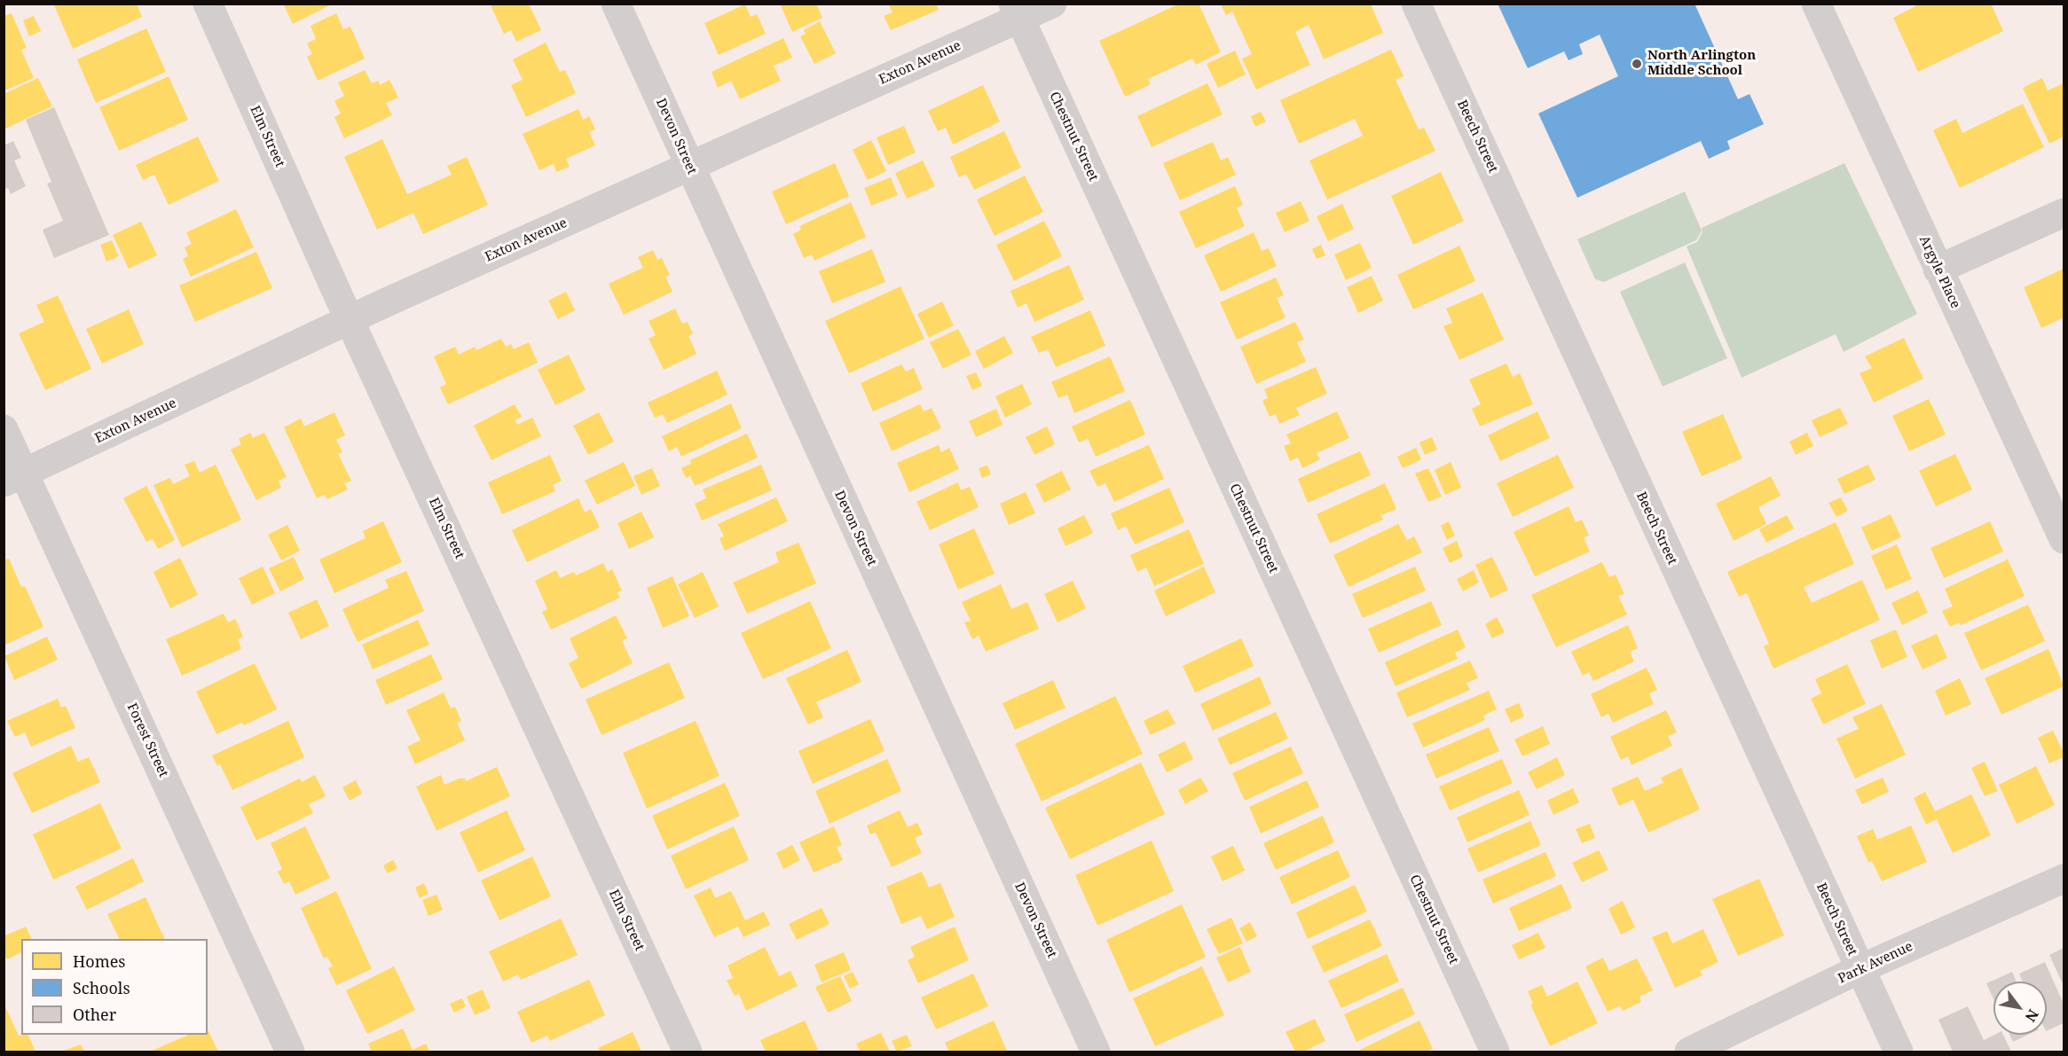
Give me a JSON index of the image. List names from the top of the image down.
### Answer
{
  "streets": {
    "street": [
      "Exton Avenue",
      "Elm Street",
      "Devon Street",
      "Chestnut Street",
      "Beech Street",
      "Argyle Place",
      "Forest Street",
      "Park Avenue"
    ]
  },
  "crossings": [
    ["Exton Avenue", "Elm Street"],
    ["Exton Avenue", "Devon Street"],
    ["Exton Avenue", "Chestnut Street"],
    ["Exton Avenue", "Forest Street"],
    ["Beech Street", "Park Avenue"]
  ],
  "places": ["North Arlington Middle School"],
  "legend": ["Homes", "Schools", "Other"],
  "north": "bottom right"
}
